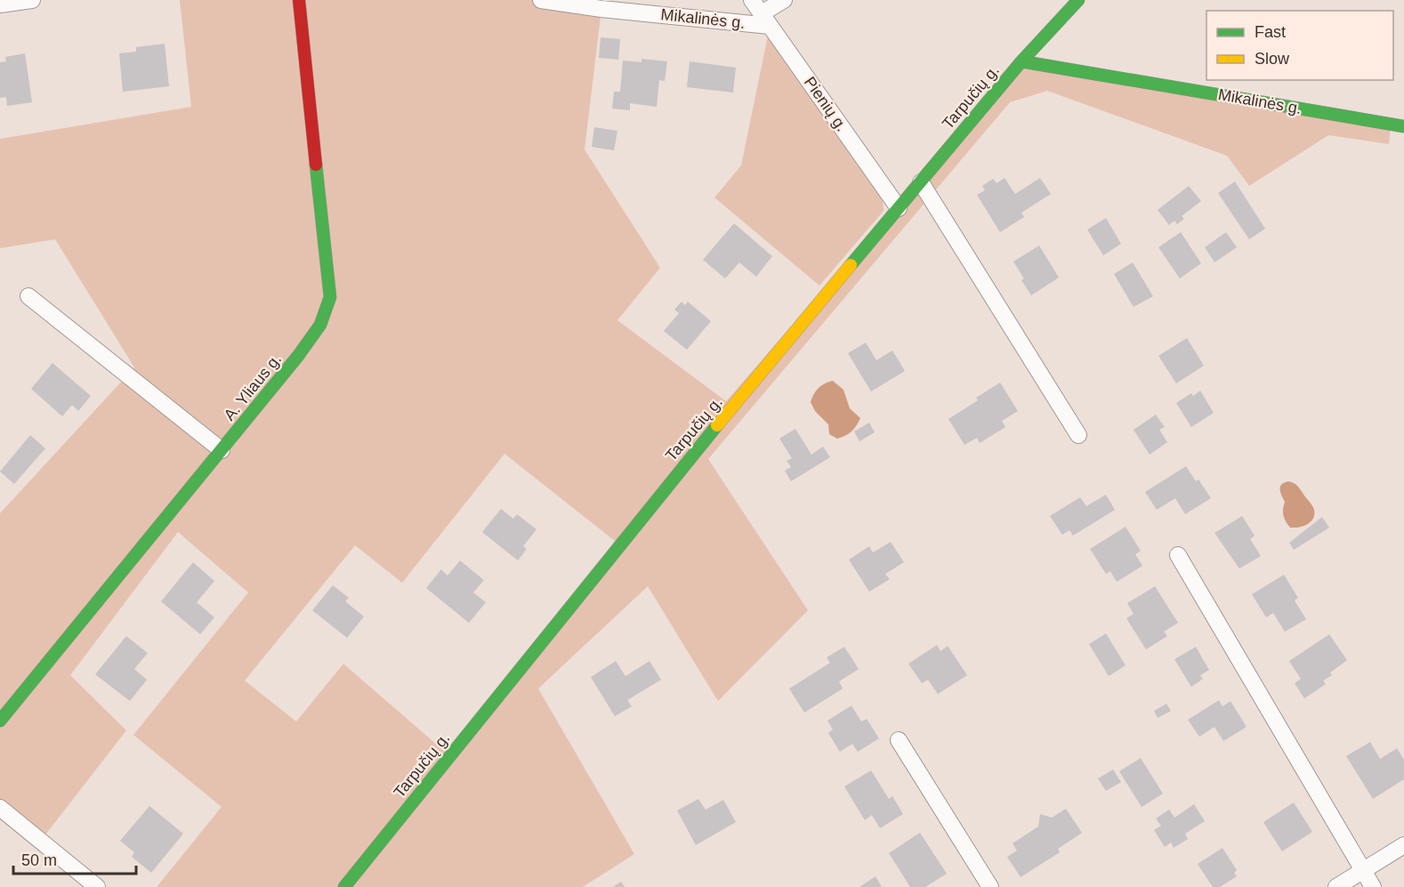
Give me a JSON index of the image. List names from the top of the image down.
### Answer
{
  "streets": {
    "street": [
      "Mikalinės g.",
      "Tarpučių g.",
      "Pienių g.",
      "A. Yliaus g."
    ]
  },
  "crossings": [
    ["Mikalinės g.", "Tarpučių g."],
    ["Mikalinės g.", "Pienių g."],
    ["Tarpučių g.", "Pienių g."]
  ],
  "legend": ["Fast", "Slow"],
  "scale_bar": "50 m"
}
